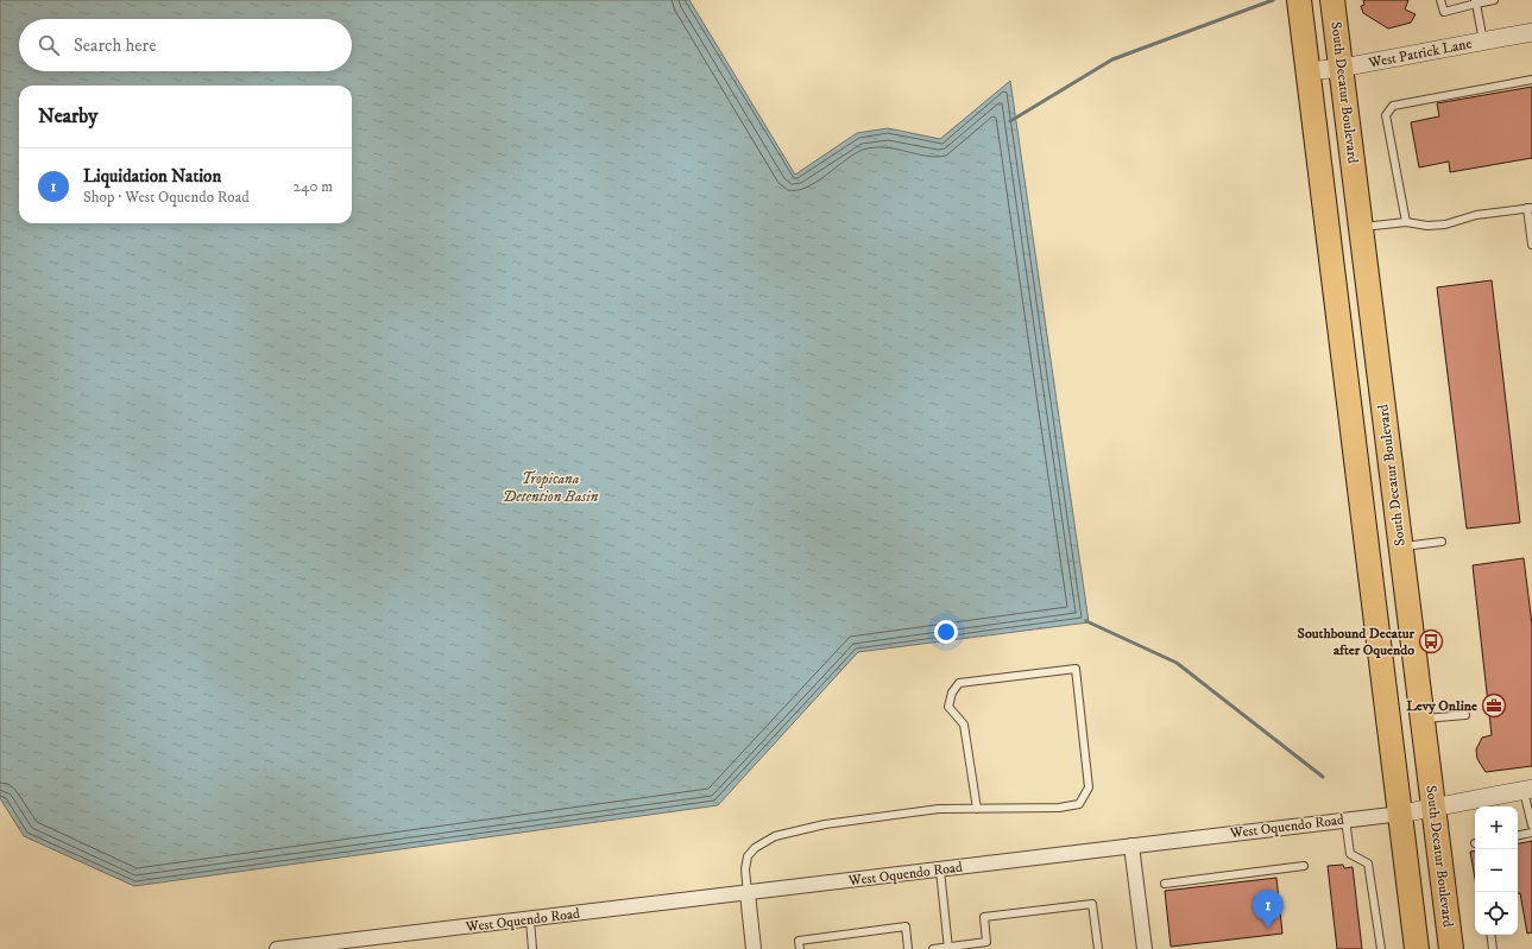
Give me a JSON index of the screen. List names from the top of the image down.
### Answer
{
  "streets": {
    "main road": ["South Decatur Boulevard"],
    "street": ["West Patrick Lane", "West Oquendo Road"]
  },
  "crossings": [
    ["West Patrick Lane", "South Decatur Boulevard"],
    ["South Decatur Boulevard", "West Oquendo Road"]
  ],
  "water": ["Tropicana Detention Basin"],
  "places": {
    "bus stop": ["Southbound Decatur after Oquendo"],
    "office": ["Levy Online"]
  },
  "page": {
    "search": "Search here",
    "heading": "Nearby",
    "list": [
      {
        "mark": "1",
        "name": "Liquidation Nation",
        "note": "Shop · West Oquendo Road",
        "value": "240 m"
      }
    ],
    "map_buttons": ["+", "−"],
    "pins": "1"
  }
}
